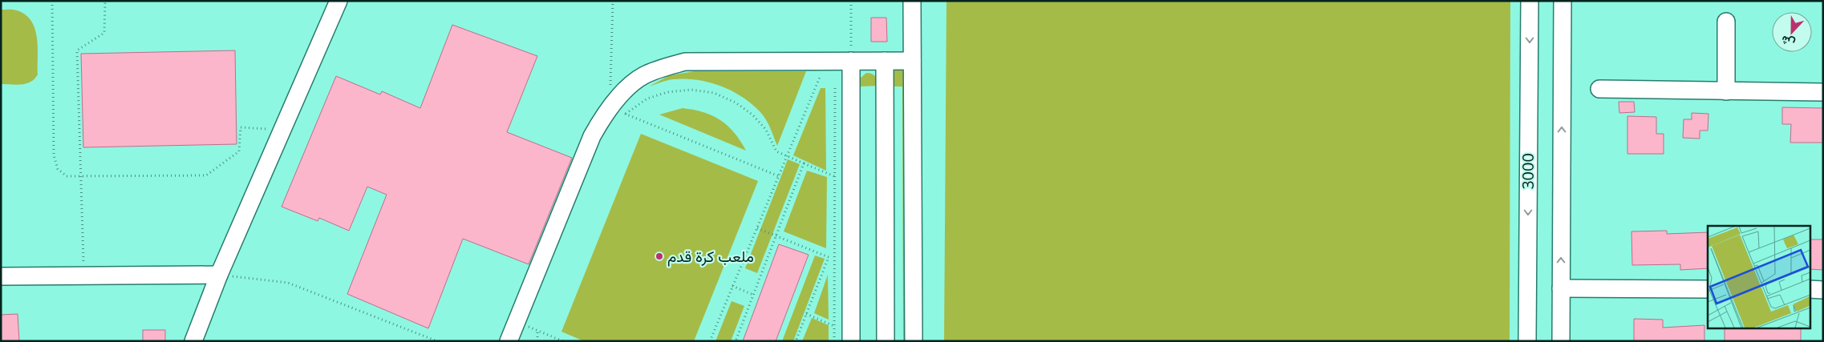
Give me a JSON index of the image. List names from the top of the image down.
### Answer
{
  "streets": {
    "street": ["3000"]
  },
  "places": ["ملعب كرة قدم"],
  "north": "bottom"
}
